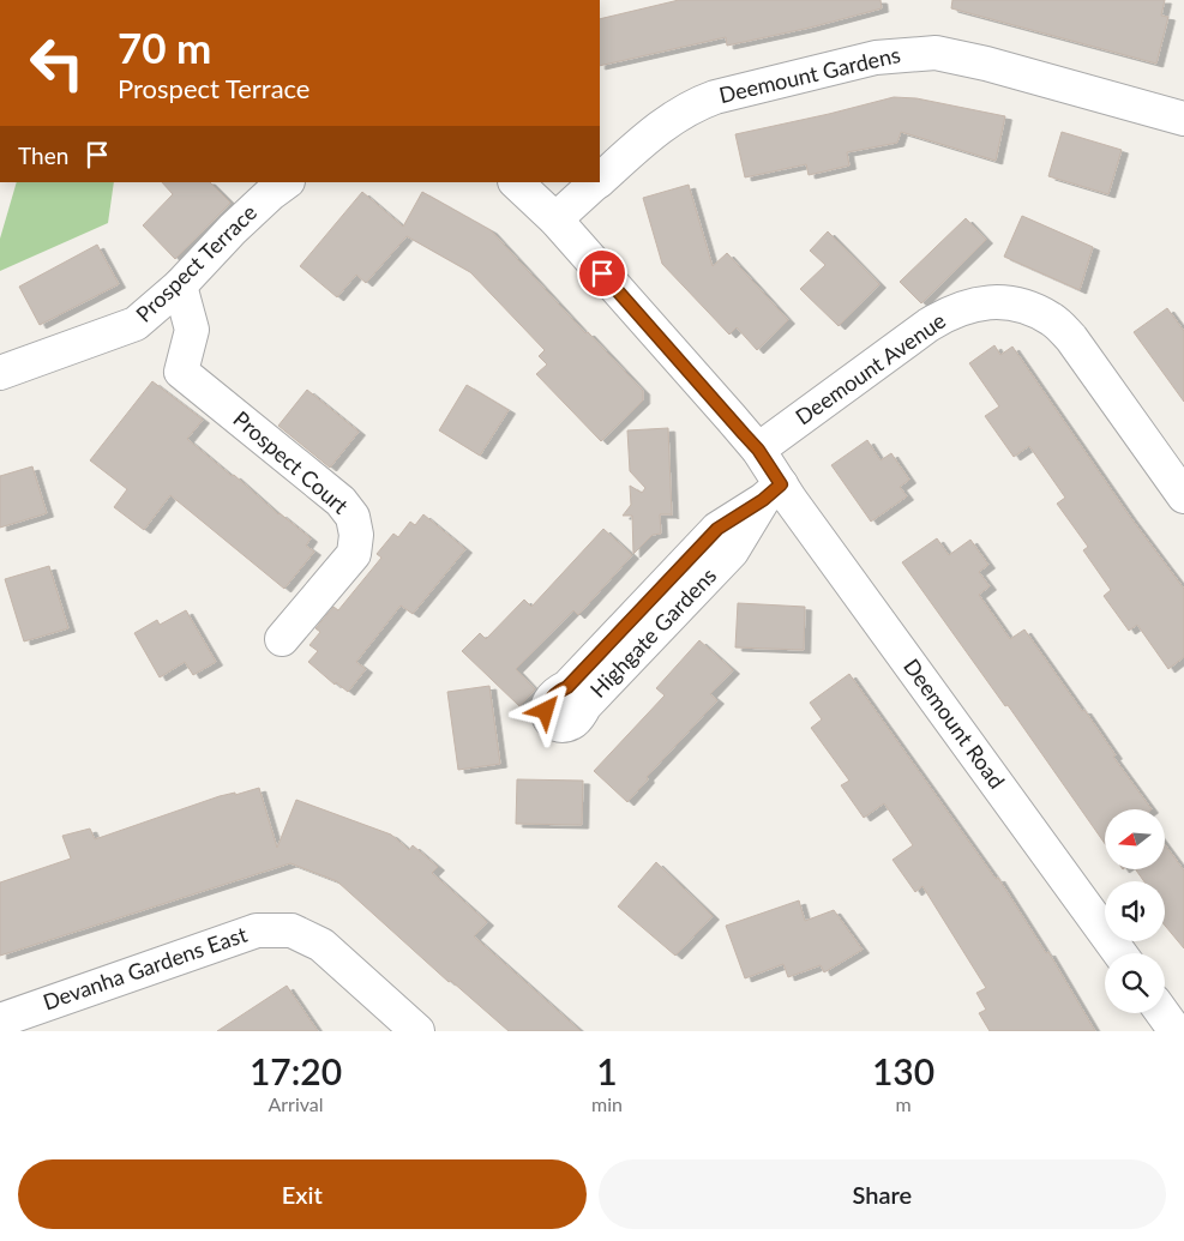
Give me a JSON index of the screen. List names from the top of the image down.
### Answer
{
  "streets": {
    "street": [
      "Deemount Gardens",
      "Prospect Terrace",
      "Deemount Avenue",
      "Prospect Court",
      "Highgate Gardens",
      "Deemount Road",
      "Devanha Gardens East"
    ]
  },
  "crossings": [
    ["Prospect Terrace", "Prospect Court"],
    ["Highgate Gardens", "Deemount Road"]
  ],
  "north": "left",
  "page": {
    "turn": ["70 m", "Prospect Terrace"],
    "then": "Then",
    "eta": [
      "17:20",
      "Arrival",
      "1",
      "min",
      "130",
      "m"
    ],
    "buttons": ["Exit", "Share"]
  }
}
